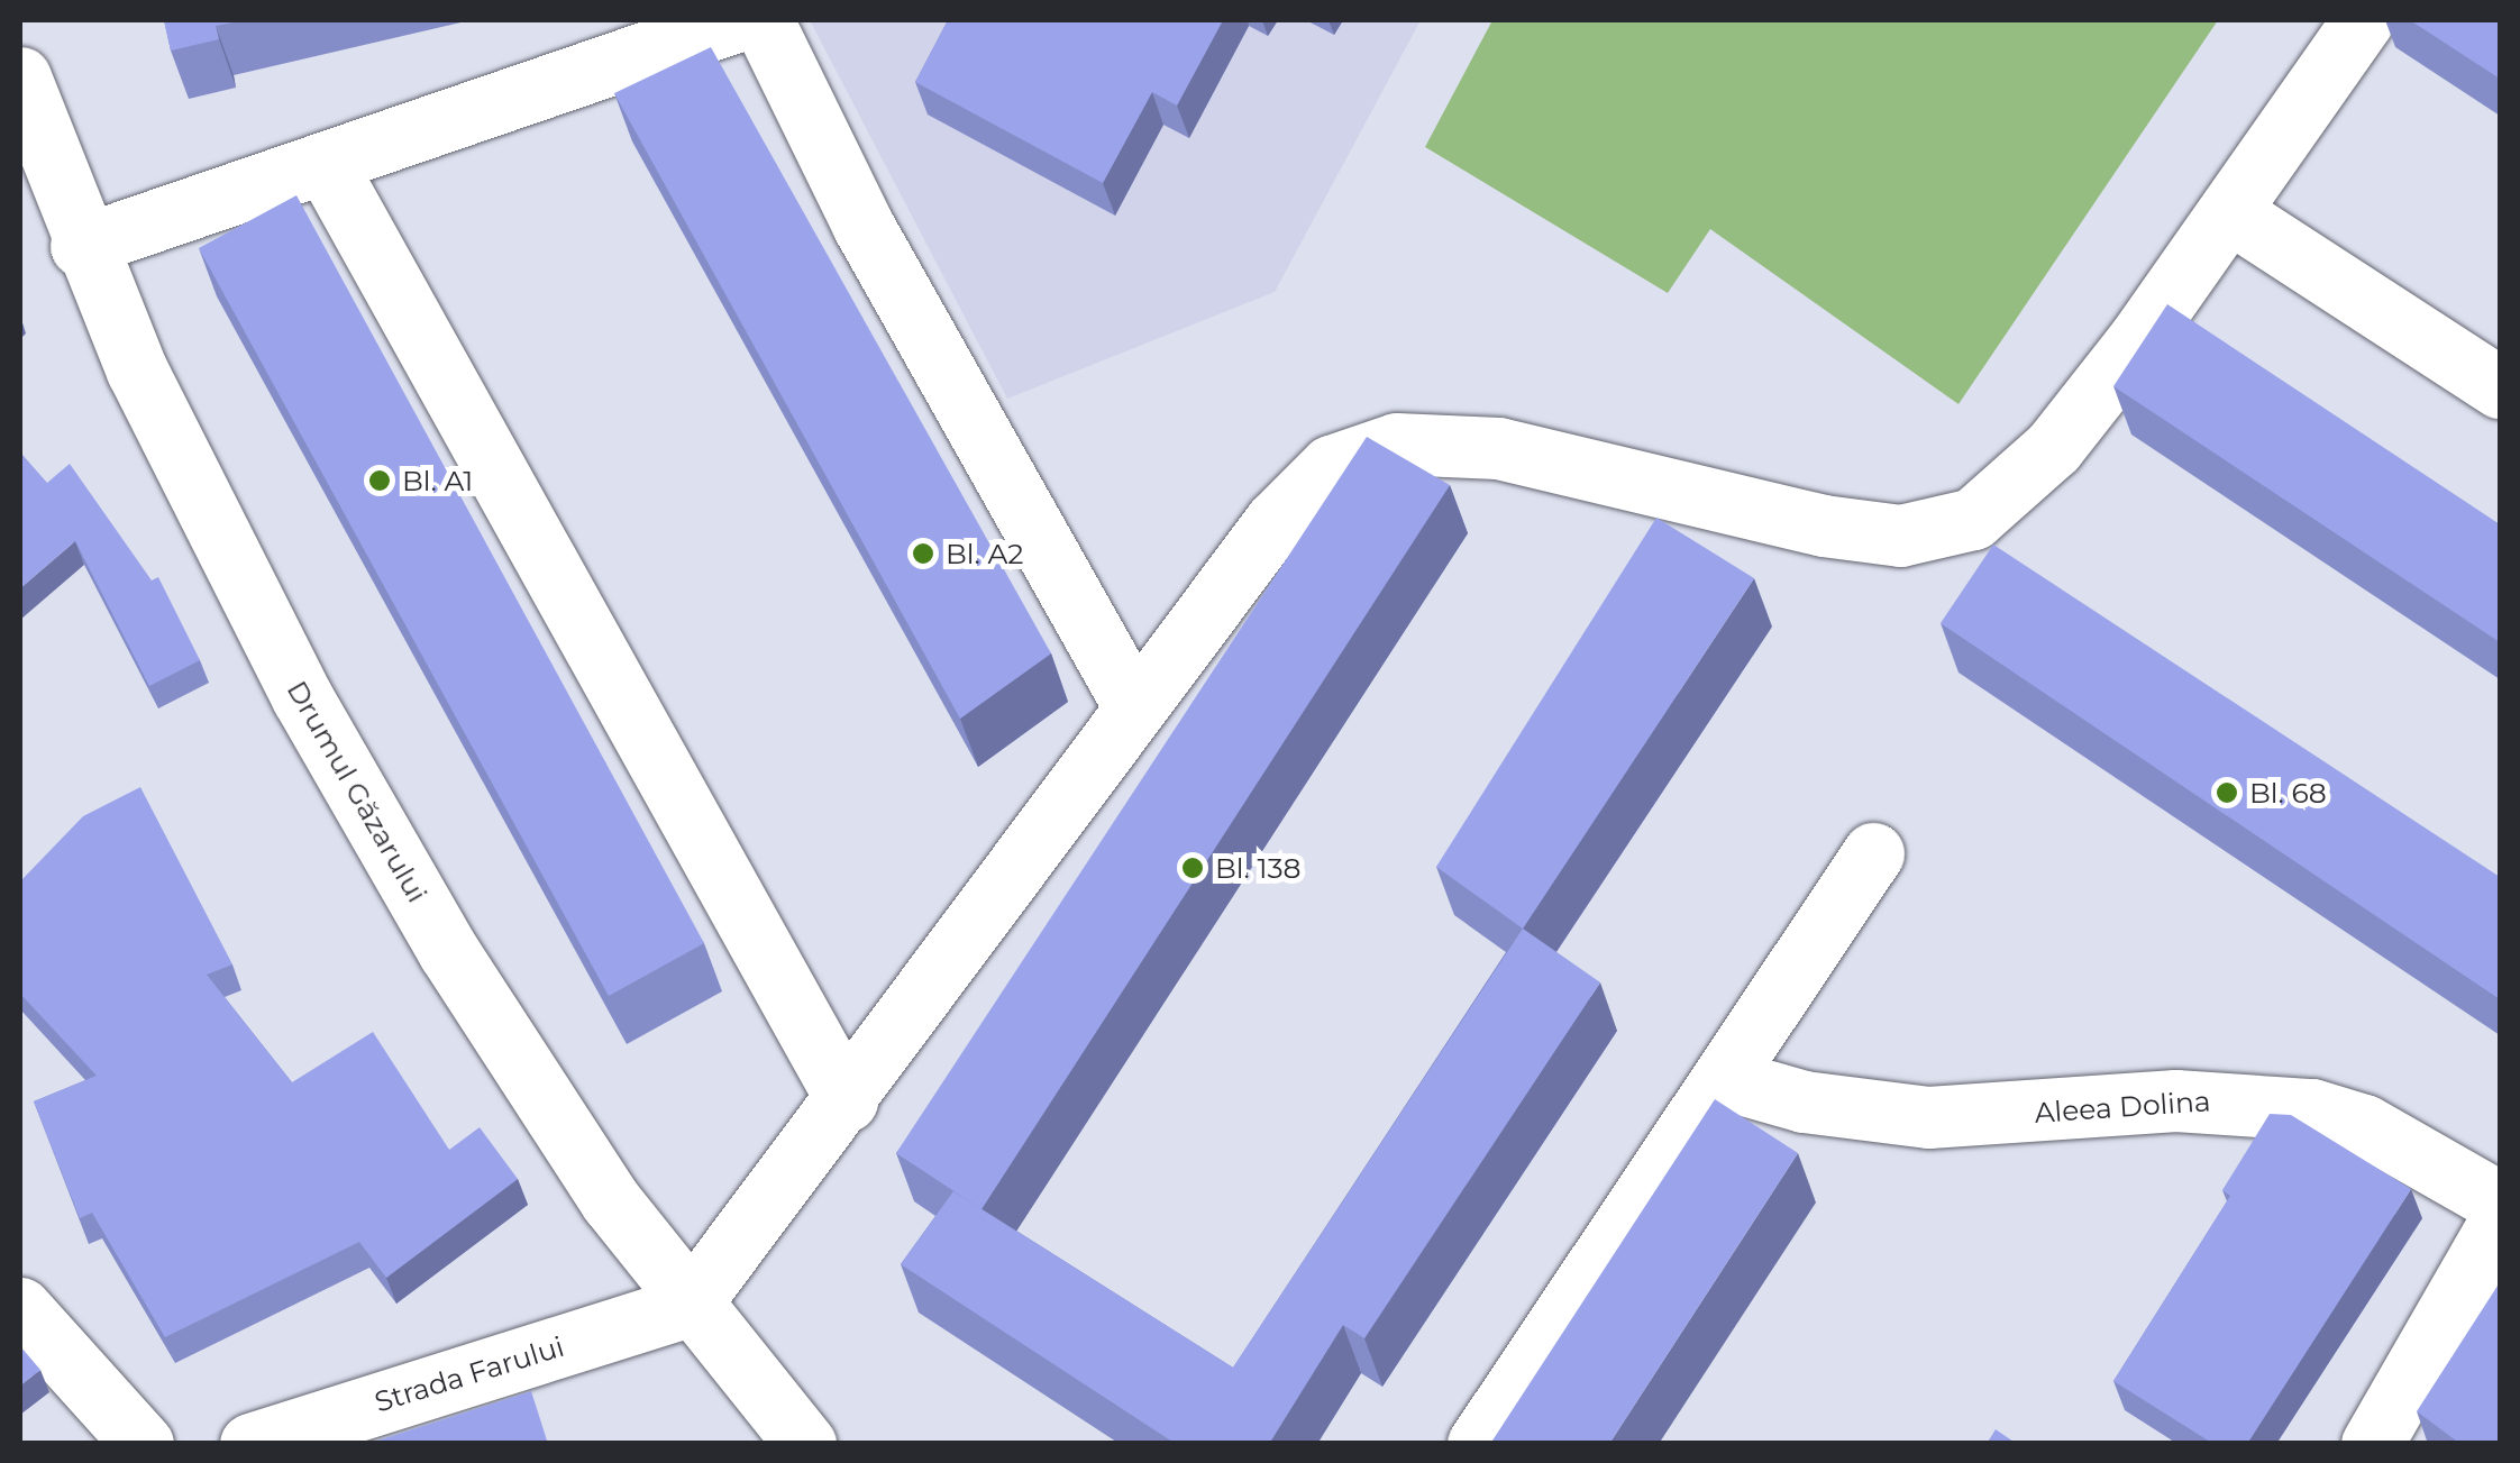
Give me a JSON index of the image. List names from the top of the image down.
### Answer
{
  "streets": {
    "street": ["Drumul Găzarului", "Aleea Dolina", "Strada Farului"]
  },
  "crossings": [
    ["Drumul Găzarului", "Strada Farului"]
  ],
  "places": [
    "Bl. A1",
    "Bl. A2",
    "Bl. 68",
    "Bl. 138"
  ]
}
